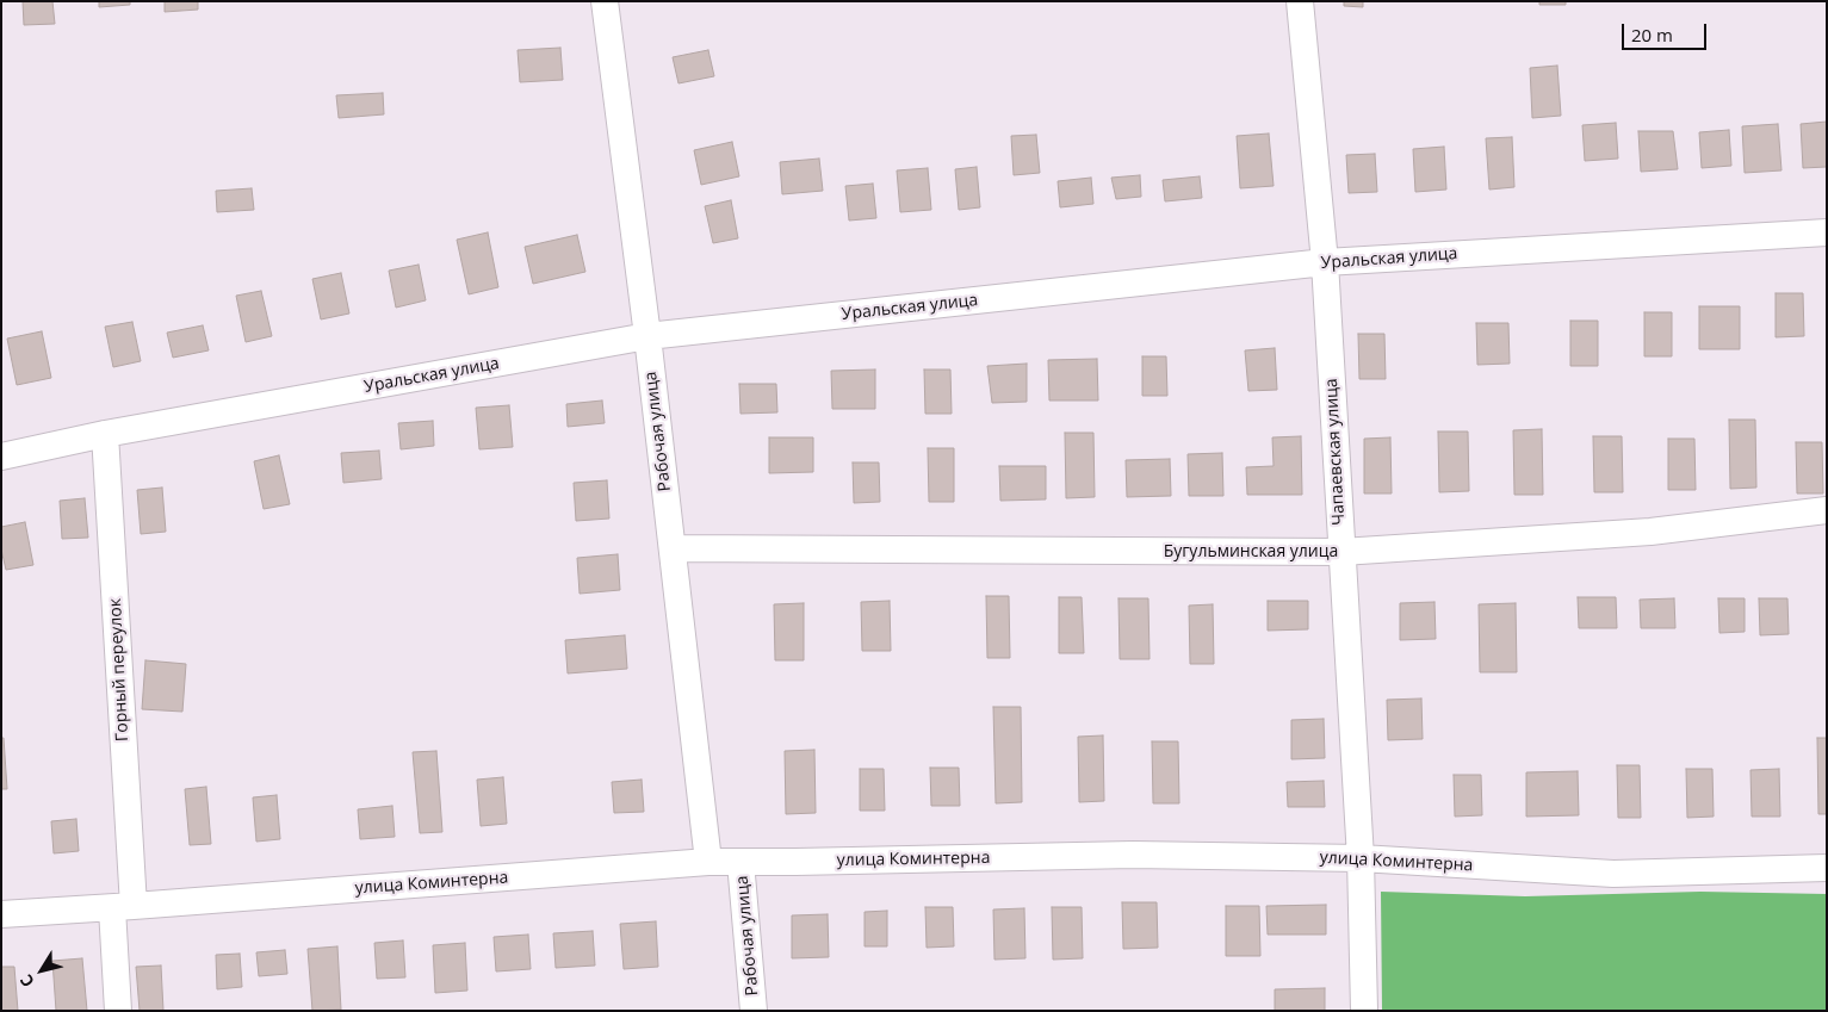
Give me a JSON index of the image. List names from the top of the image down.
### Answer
{
  "streets": {
    "street": [
      "Уральская улица",
      "Рабочая улица",
      "Чапаевская улица",
      "Бугульминская улица",
      "Горный переулок",
      "улица Коминтерна"
    ]
  },
  "crossings": [
    ["Уральская улица", "Рабочая улица"],
    ["Уральская улица", "Чапаевская улица"],
    ["Уральская улица", "Горный переулок"],
    ["Рабочая улица", "Бугульминская улица"],
    ["Рабочая улица", "улица Коминтерна"],
    ["Чапаевская улица", "Бугульминская улица"],
    ["Чапаевская улица", "улица Коминтерна"],
    ["Горный переулок", "улица Коминтерна"]
  ],
  "scale_bar": "20 m",
  "north": "bottom left"
}
